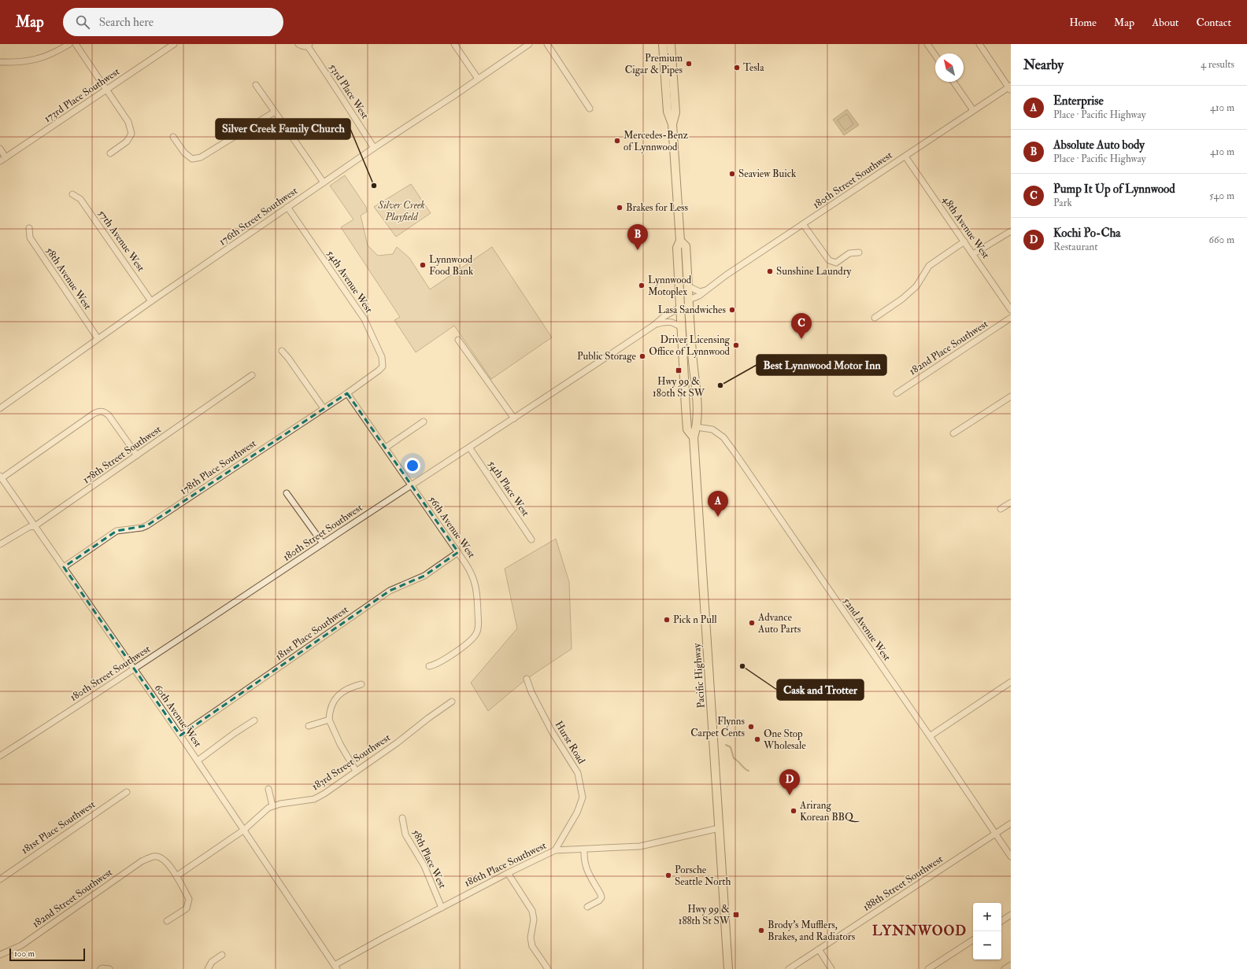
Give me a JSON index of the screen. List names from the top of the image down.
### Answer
{
  "streets": {
    "highway": ["Pacific Highway"],
    "street": [
      "53rd Place West",
      "173rd Place Southwest",
      "180th Street Southwest",
      "176th Street Southwest",
      "48th Avenue West",
      "57th Avenue West",
      "58th Avenue West",
      "54th Avenue West",
      "182nd Place Southwest",
      "178th Street Southwest",
      "178th Place Southwest",
      "54th Place West",
      "56th Avenue West",
      "52nd Avenue West",
      "181st Place Southwest",
      "60th Avenue West",
      "Hurst Road",
      "183rd Street Southwest",
      "58th Place West",
      "186th Place Southwest",
      "188th Street Southwest",
      "182nd Street Southwest"
    ]
  },
  "crossings": [
    ["53rd Place West", "176th Street Southwest"],
    ["180th Street Southwest", "48th Avenue West"],
    ["180th Street Southwest", "54th Place West"],
    ["180th Street Southwest", "56th Avenue West"],
    ["180th Street Southwest", "Pacific Highway"],
    ["180th Street Southwest", "60th Avenue West"],
    ["176th Street Southwest", "57th Avenue West"],
    ["176th Street Southwest", "58th Avenue West"],
    ["176th Street Southwest", "54th Avenue West"],
    ["54th Avenue West", "178th Place Southwest"],
    ["178th Street Southwest", "60th Avenue West"],
    ["178th Place Southwest", "56th Avenue West"],
    ["178th Place Southwest", "60th Avenue West"],
    ["56th Avenue West", "181st Place Southwest"],
    ["52nd Avenue West", "Pacific Highway"],
    ["52nd Avenue West", "188th Street Southwest"],
    ["181st Place Southwest", "60th Avenue West"],
    ["Pacific Highway", "186th Place Southwest"],
    ["60th Avenue West", "183rd Street Southwest"],
    ["60th Avenue West", "186th Place Southwest"],
    ["Hurst Road", "186th Place Southwest"],
    ["183rd Street Southwest", "182nd Street Southwest"],
    ["58th Place West", "186th Place Southwest"]
  ],
  "districts": ["LYNNWOOD"],
  "parks": ["Silver Creek Playfield"],
  "places": {
    "other": [
      "Premium Cigar & Pipes",
      "Tesla",
      "Mercedes-Benz of Lynnwood",
      "Seaview Buick",
      "Silver Creek Family Church",
      "Brakes for Less",
      "Lynnwood Food Bank",
      "Sunshine Laundry",
      "Lynnwood Motoplex",
      "Lasa Sandwiches",
      "Driver Licensing Office of Lynnwood",
      "Public Storage",
      "Best Lynnwood Motor Inn",
      "Pick n Pull",
      "Advance Auto Parts",
      "Cask and Trotter",
      "Flynns Carpet Cents",
      "One Stop Wholesale",
      "Arirang Korean BBQ",
      "Porsche Seattle North",
      "Brody's Mufflers, Brakes, and Radiators"
    ],
    "transit": ["Hwy 99 & 180th St SW", "Hwy 99 & 188th St SW"]
  },
  "scale_bar": "100 m",
  "north": "top left",
  "page": {
    "header": "Map",
    "search": "Search here",
    "nav": [
      "Home",
      "Map",
      "About",
      "Contact"
    ],
    "heading": ["Nearby", "4 results"],
    "list": [
      {
        "mark": "A",
        "name": "Enterprise",
        "note": "Place · Pacific Highway",
        "value": "410 m"
      },
      {
        "mark": "B",
        "name": "Absolute Auto body",
        "note": "Place · Pacific Highway",
        "value": "410 m"
      },
      {
        "mark": "C",
        "name": "Pump It Up of Lynnwood",
        "note": "Park",
        "value": "540 m"
      },
      {
        "mark": "D",
        "name": "Kochi Po-Cha",
        "note": "Restaurant",
        "value": "660 m"
      }
    ],
    "pins": [
      "B",
      "C",
      "A",
      "D"
    ],
    "map_buttons": ["+", "−"],
    "scale": "100 m"
  }
}
